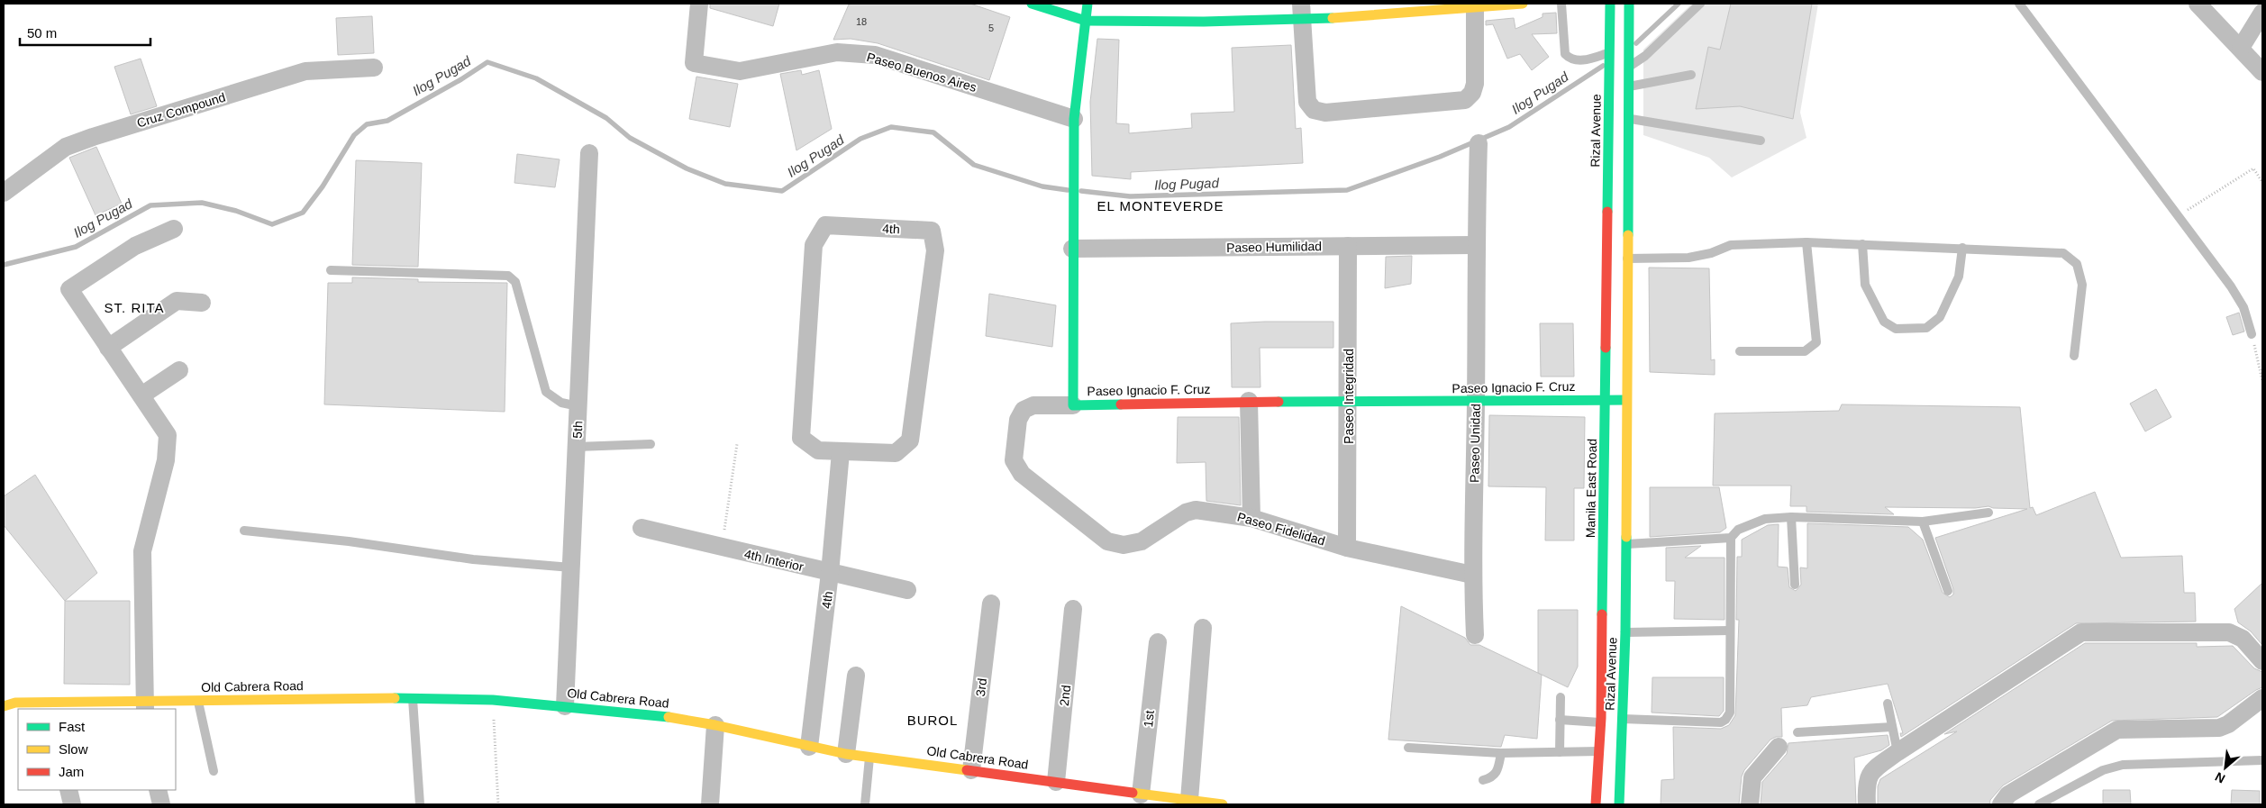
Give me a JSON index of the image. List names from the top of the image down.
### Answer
{
  "streets": {
    "street": [
      "Paseo Buenos Aires",
      "Cruz Compound",
      "Rizal Avenue",
      "4th",
      "Paseo Humilidad",
      "Paseo Ignacio F. Cruz",
      "Paseo Integridad",
      "5th",
      "Paseo Unidad",
      "Manila East Road",
      "Paseo Fidelidad",
      "4th Interior",
      "Old Cabrera Road",
      "3rd",
      "2nd",
      "1st"
    ]
  },
  "crossings": [
    ["Paseo Buenos Aires", "Paseo Ignacio F. Cruz"],
    ["Rizal Avenue", "Manila East Road"],
    ["4th", "4th Interior"],
    ["4th", "Old Cabrera Road"],
    ["Paseo Humilidad", "Paseo Ignacio F. Cruz"],
    ["Paseo Humilidad", "Paseo Integridad"],
    ["Paseo Humilidad", "Paseo Unidad"],
    ["Paseo Ignacio F. Cruz", "Paseo Integridad"],
    ["Paseo Ignacio F. Cruz", "Paseo Unidad"],
    ["Paseo Ignacio F. Cruz", "Manila East Road"],
    ["Paseo Ignacio F. Cruz", "Paseo Fidelidad"],
    ["Paseo Integridad", "Paseo Fidelidad"],
    ["5th", "Old Cabrera Road"],
    ["Paseo Unidad", "Paseo Fidelidad"],
    ["Old Cabrera Road", "3rd"],
    ["Old Cabrera Road", "2nd"],
    ["Old Cabrera Road", "1st"]
  ],
  "districts": ["EL MONTEVERDE", "ST. RITA", "BUROL"],
  "water": ["Ilog Pugad"],
  "house_numbers": ["18", "5"],
  "legend": ["Fast", "Slow", "Jam"],
  "scale_bar": "50 m",
  "north": "bottom left"
}
